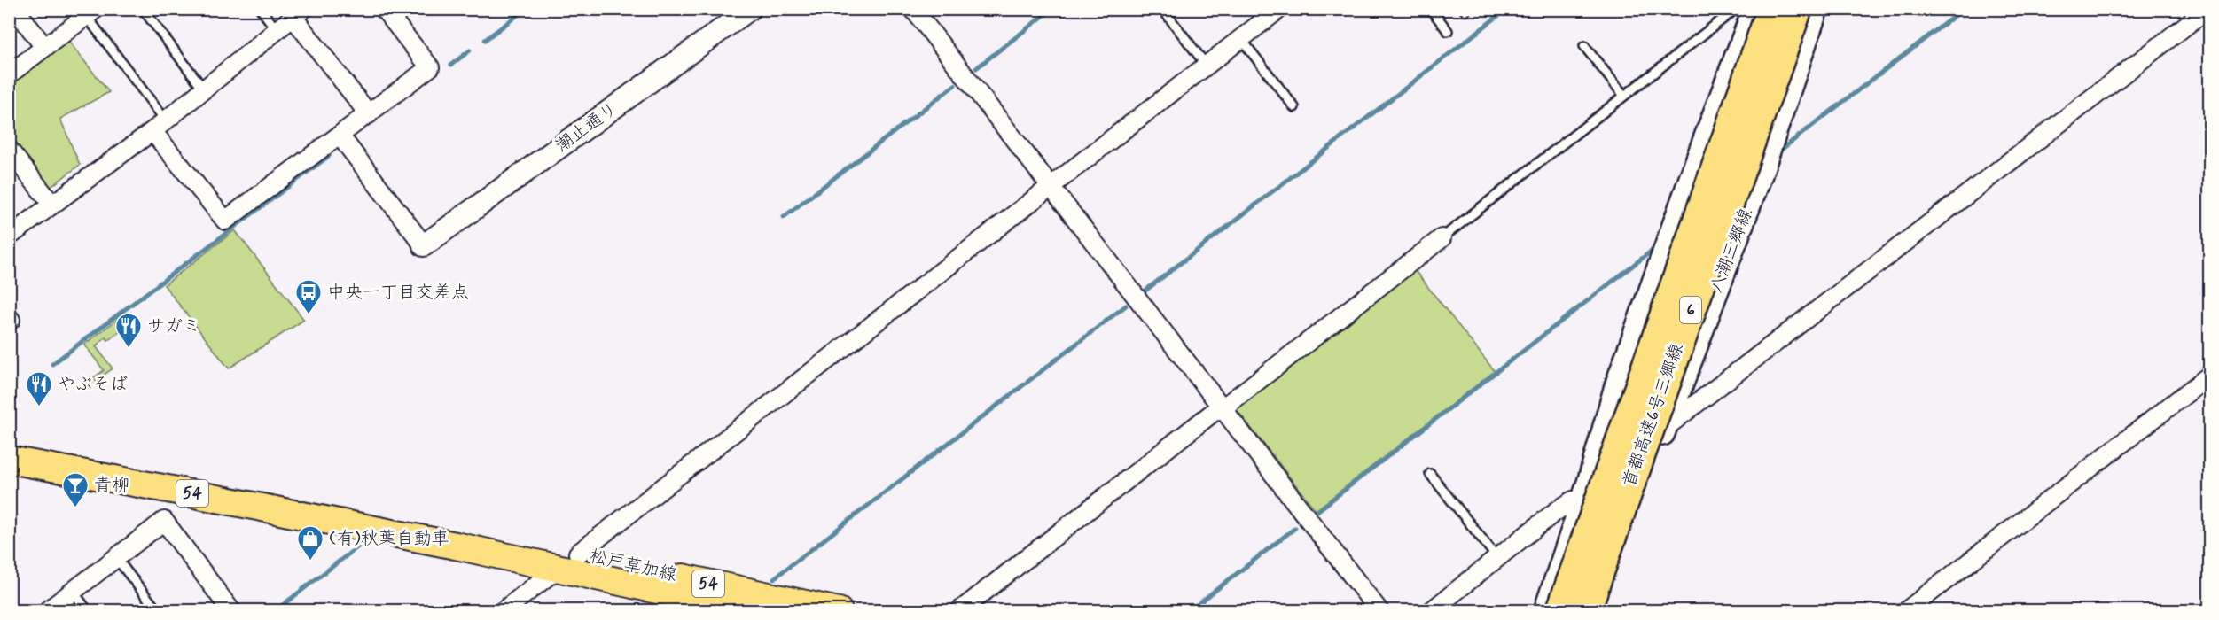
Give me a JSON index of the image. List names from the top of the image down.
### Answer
{
  "streets": {
    "highway": ["6", "首都高速6号三郷線"],
    "main road": ["八潮三郷線", "54", "松戸草加線"],
    "street": ["潮止通り"]
  },
  "places": {
    "bus stop": ["中央一丁目交差点"],
    "restaurant": ["サガミ", "やぶそば"],
    "bar": ["青柳"],
    "shop": ["(有)秋葉自動車"]
  }
}
